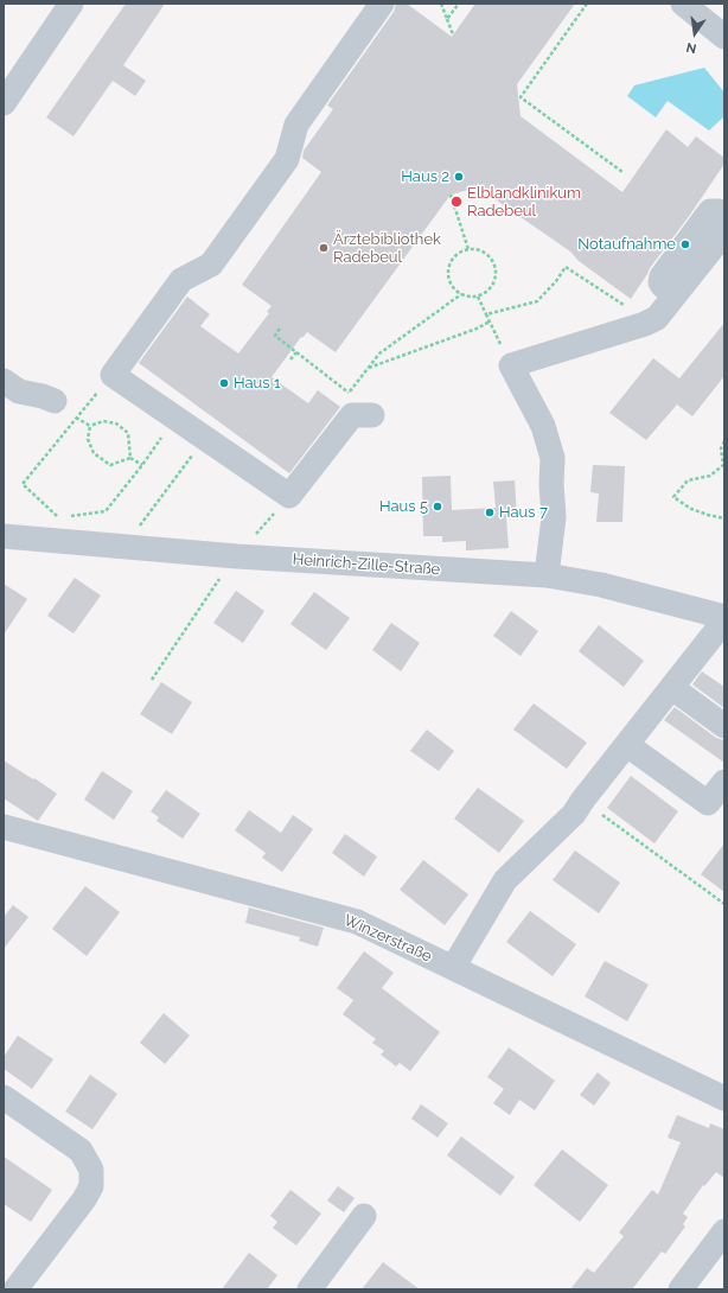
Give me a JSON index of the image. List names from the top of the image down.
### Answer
{
  "streets": {
    "street": ["Heinrich-Zille-Straße", "Winzerstraße"]
  },
  "places": [
    "Haus 2",
    "Elblandklinikum Radebeul",
    "Notaufnahme",
    "Ärztebibliothek Radebeul",
    "Haus 1",
    "Haus 5",
    "Haus 7"
  ],
  "north": "bottom"
}
